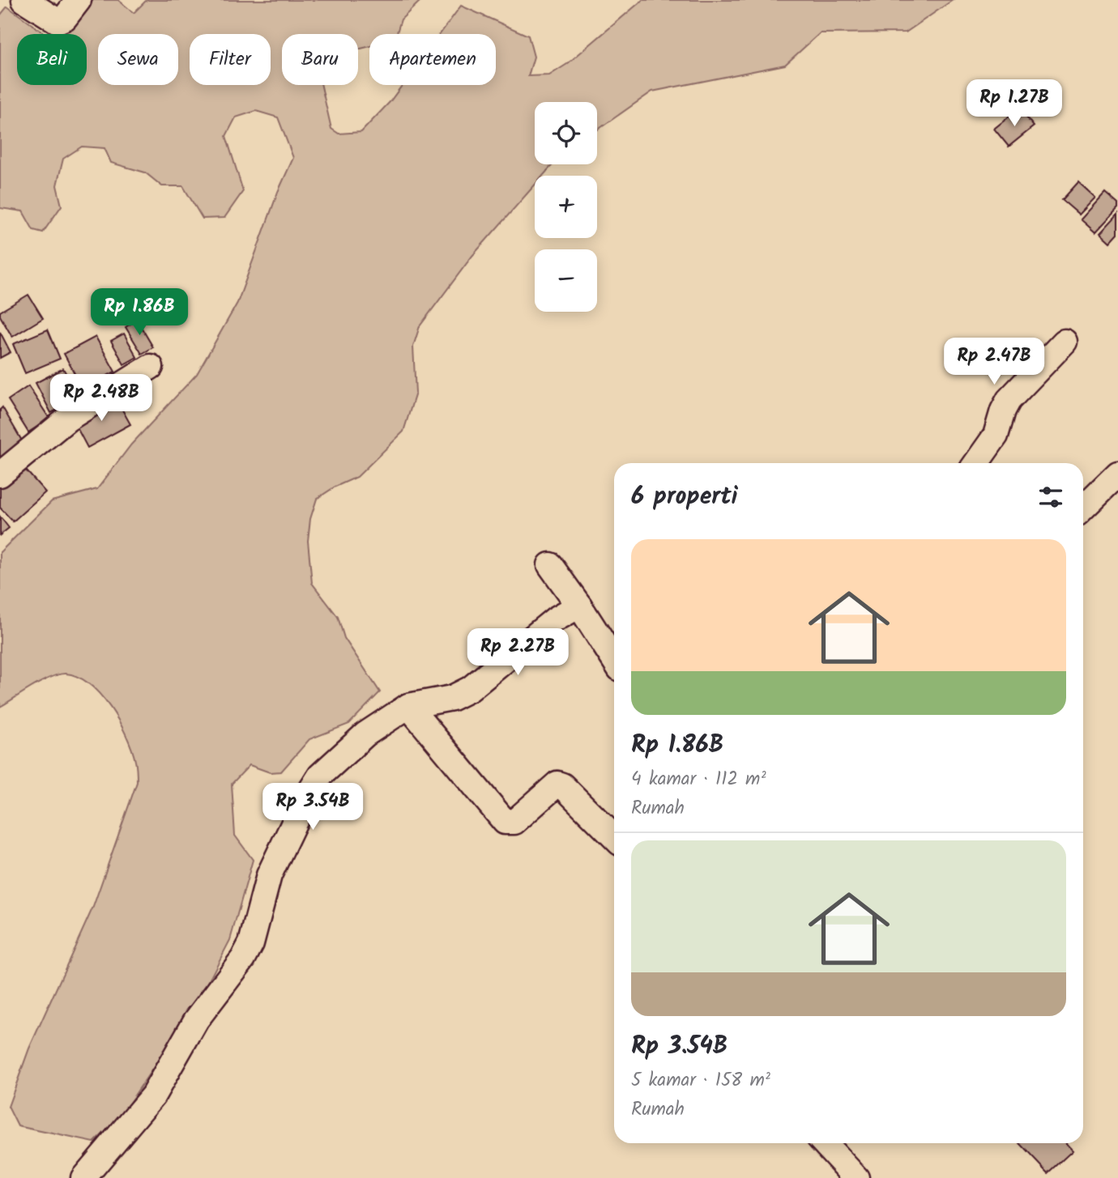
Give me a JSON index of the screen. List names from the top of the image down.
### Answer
{
  "page": {
    "chip": [
      "Beli",
      "Sewa",
      "Filter",
      "Baru",
      "Apartemen"
    ],
    "price": [
      "Rp 1.27B",
      "Rp 1.86B",
      "Rp 2.47B",
      "Rp 2.48B",
      "Rp 2.27B",
      "Rp 3.54B"
    ],
    "map_buttons": ["+", "−"],
    "heading": "6 properti",
    "list": [
      {
        "name": "Rp 1.86B",
        "note": "4 kamar · 112 m² · Rumah"
      },
      {
        "name": "Rp 3.54B",
        "note": "5 kamar · 158 m² · Rumah"
      }
    ]
  }
}
